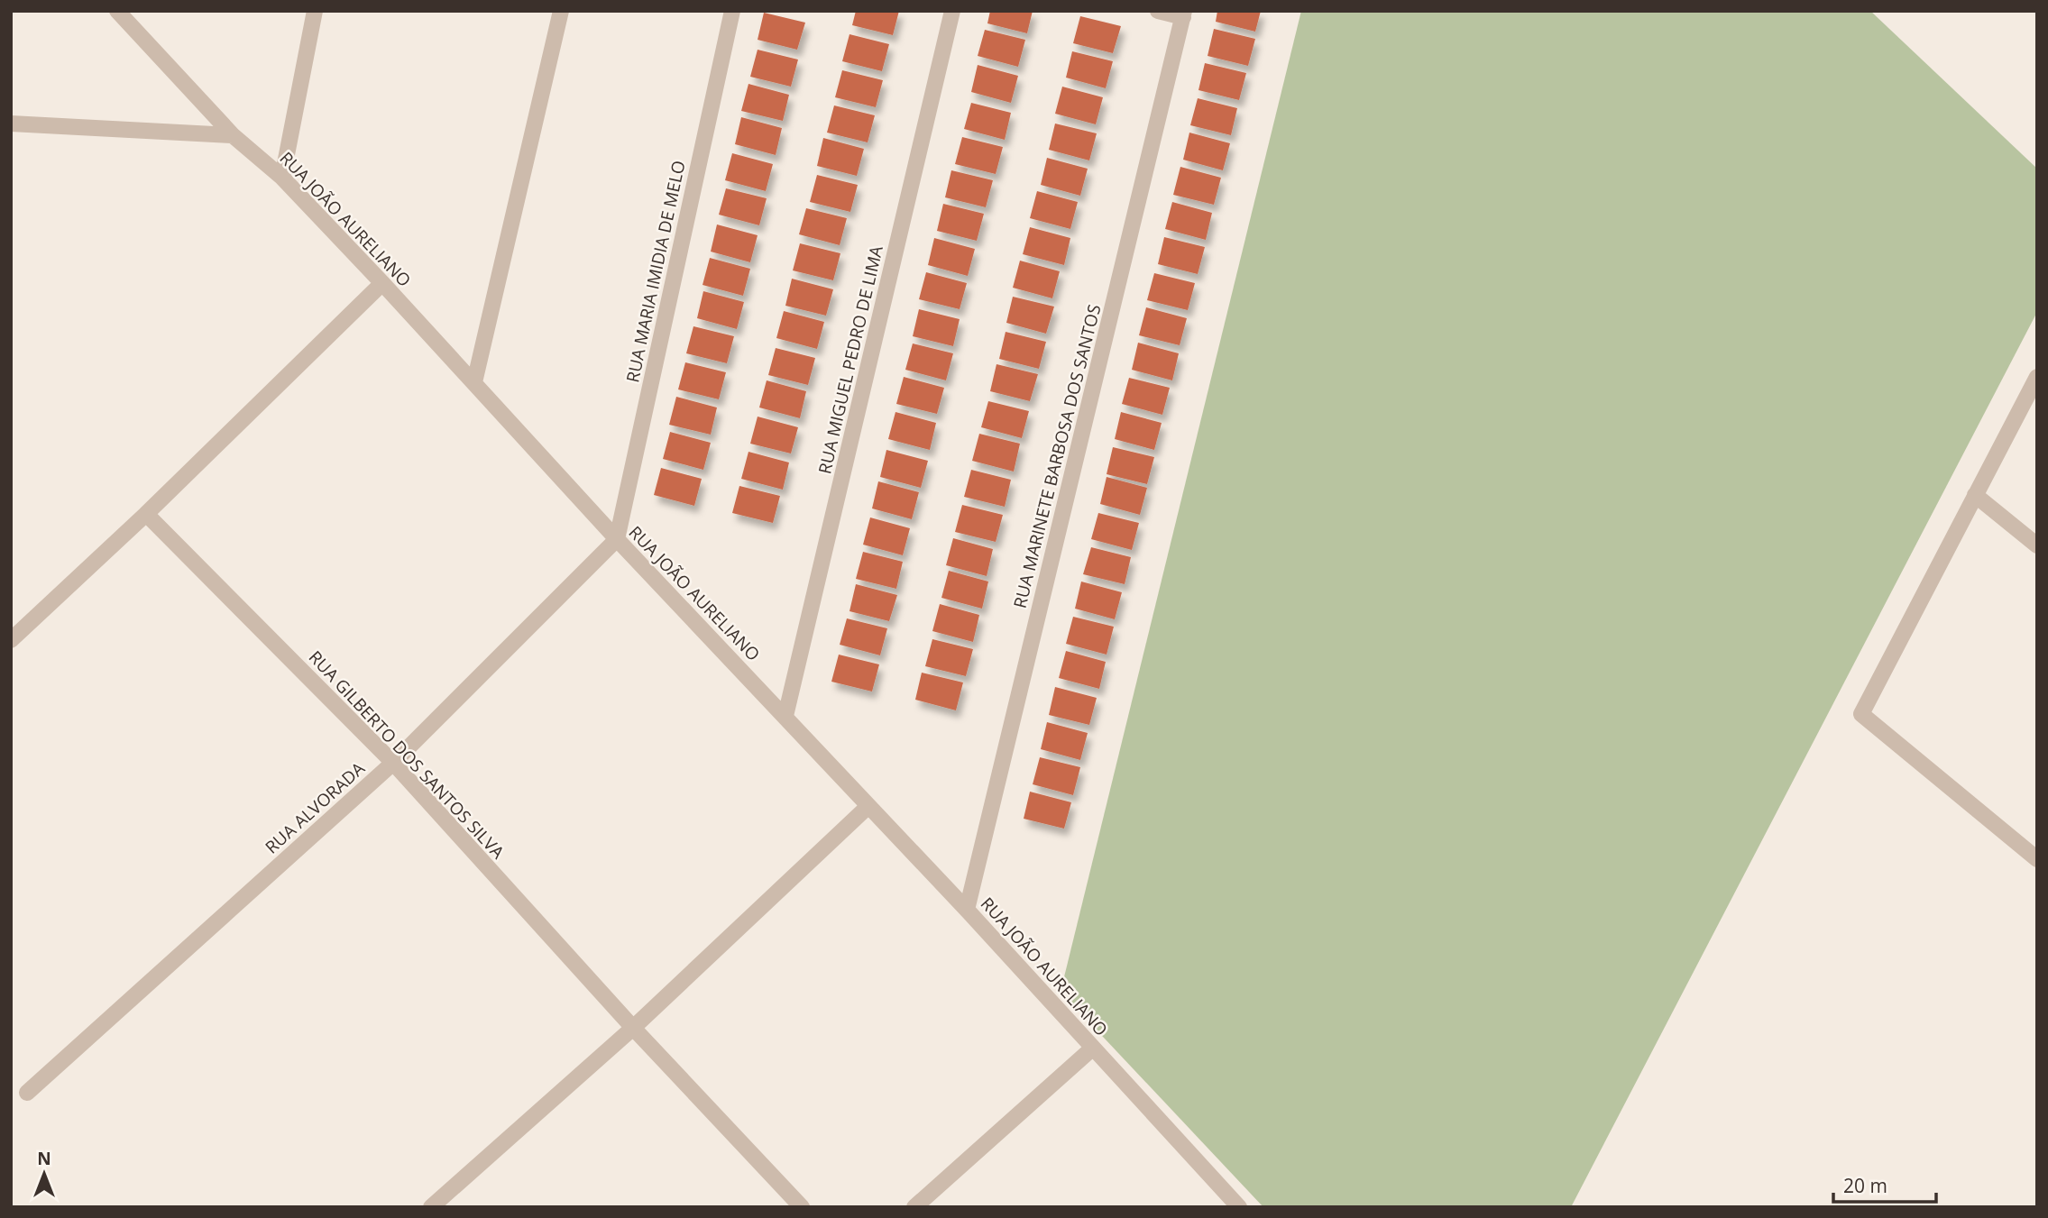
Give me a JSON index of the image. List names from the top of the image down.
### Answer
{
  "streets": {
    "street": [
      "RUA JOÃO AURELIANO",
      "RUA MARIA IMIDIA DE MELO",
      "RUA MIGUEL PEDRO DE LIMA",
      "RUA MARINETE BARBOSA DOS SANTOS",
      "RUA GILBERTO DOS SANTOS SILVA",
      "RUA ALVORADA"
    ]
  },
  "crossings": [
    ["RUA JOÃO AURELIANO", "RUA MARIA IMIDIA DE MELO"],
    ["RUA JOÃO AURELIANO", "RUA MIGUEL PEDRO DE LIMA"],
    ["RUA JOÃO AURELIANO", "RUA MARINETE BARBOSA DOS SANTOS"],
    ["RUA JOÃO AURELIANO", "RUA ALVORADA"],
    ["RUA MARIA IMIDIA DE MELO", "RUA ALVORADA"],
    ["RUA GILBERTO DOS SANTOS SILVA", "RUA ALVORADA"]
  ],
  "scale_bar": "20 m",
  "north": "top"
}
